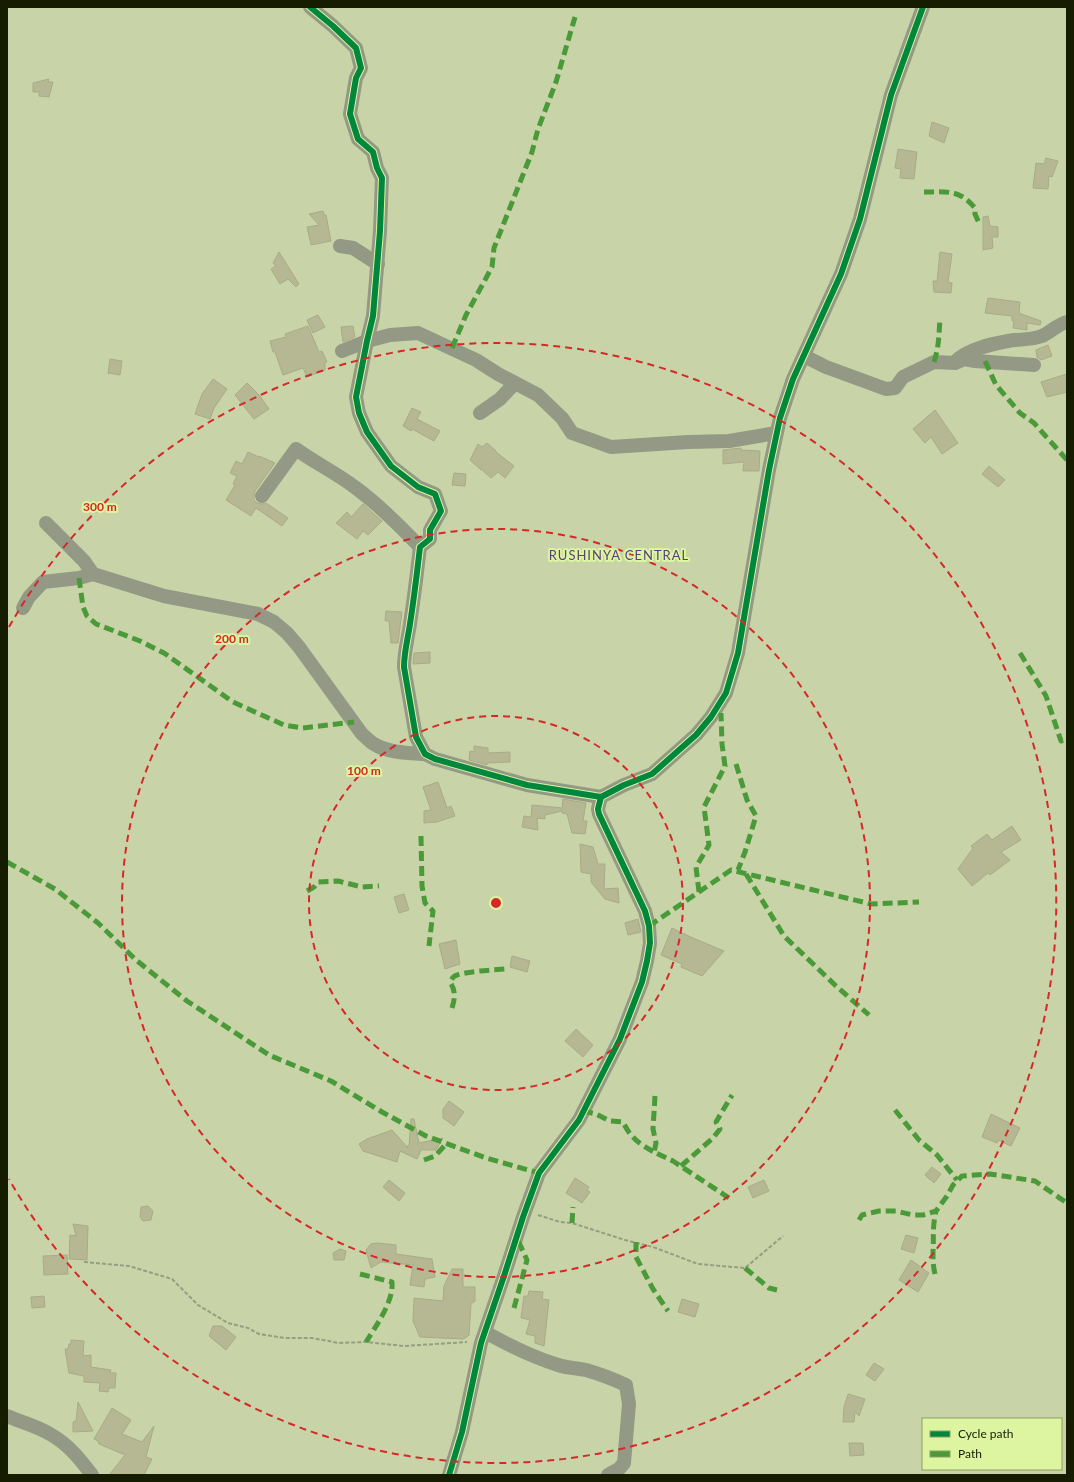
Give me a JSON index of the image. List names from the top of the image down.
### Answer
{
  "districts": ["RUSHINYA CENTRAL"],
  "legend": ["Cycle path", "Path"],
  "rings": ["300 m", "200 m", "100 m"]
}
